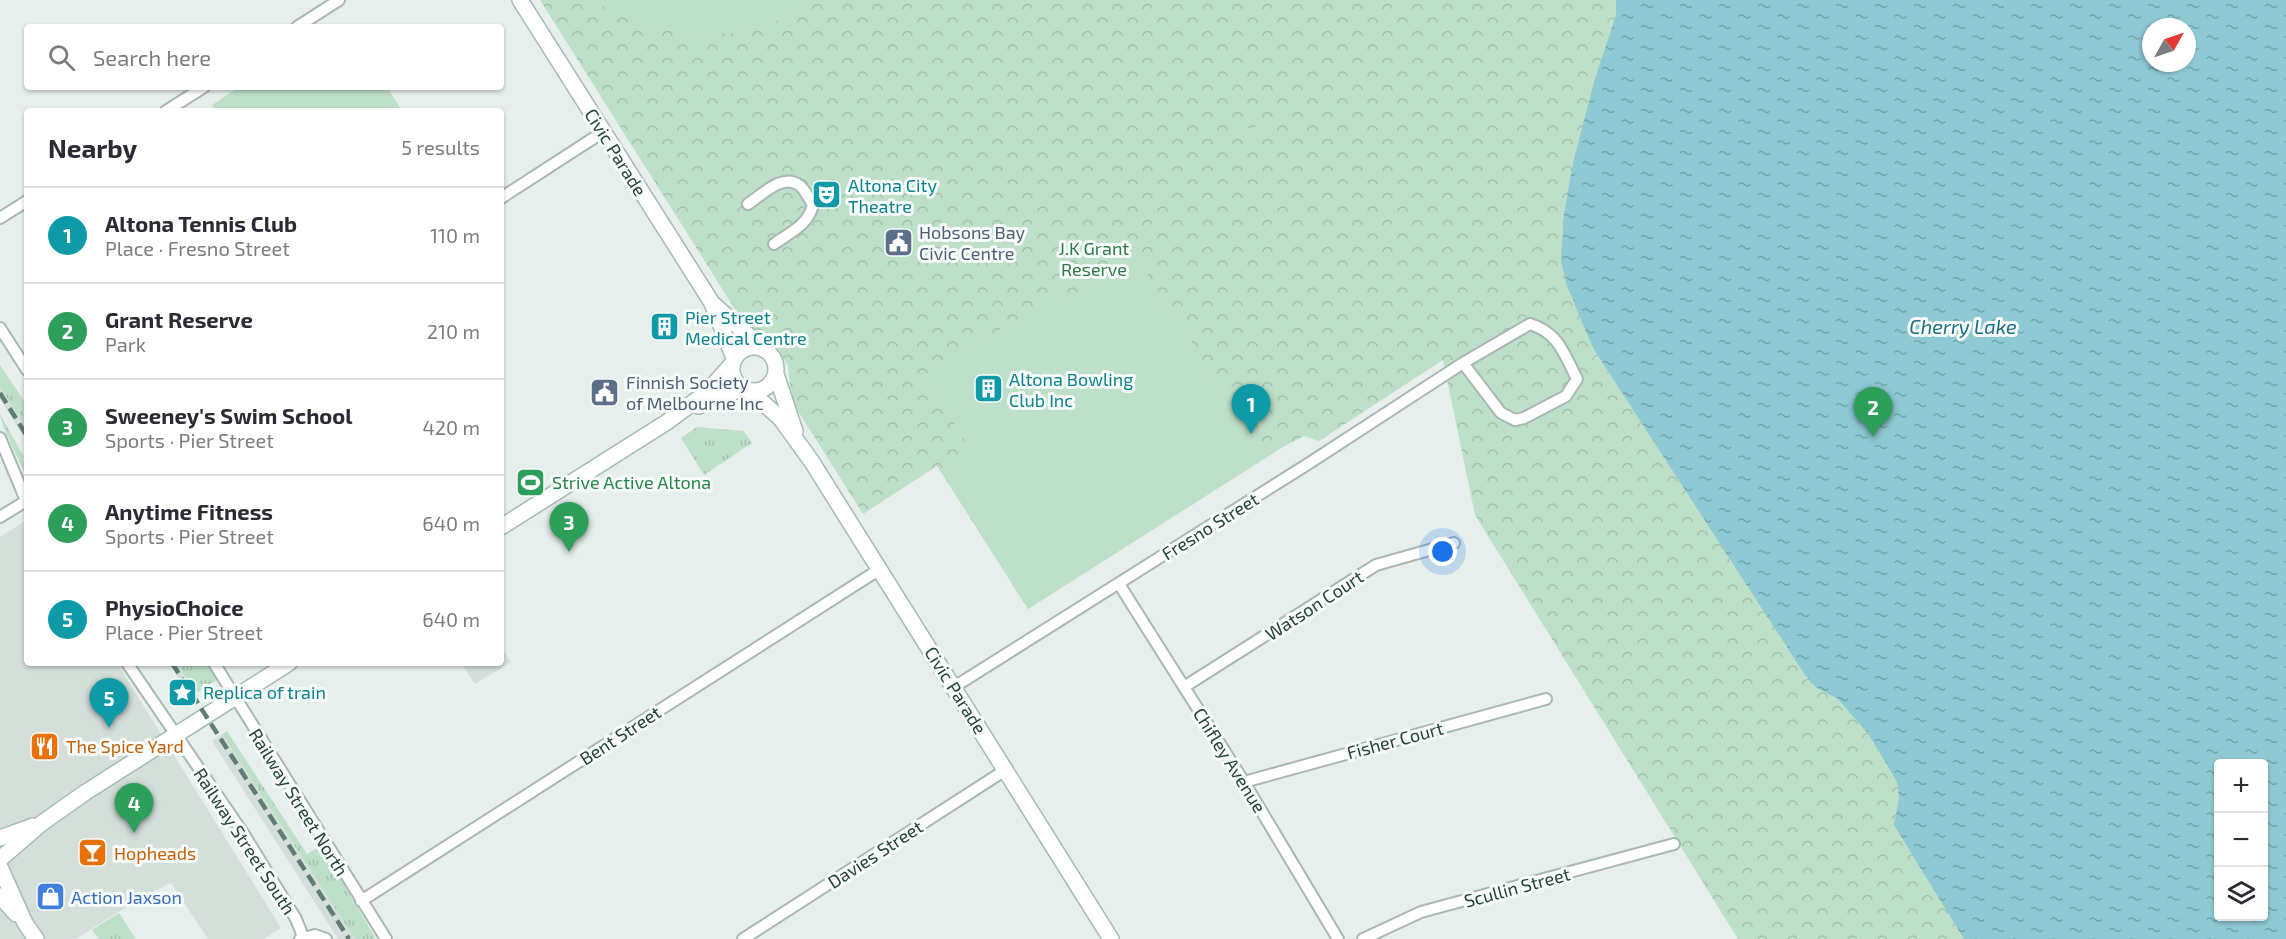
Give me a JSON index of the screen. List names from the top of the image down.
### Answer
{
  "streets": {
    "street": [
      "Civic Parade",
      "Fresno Street",
      "Watson Court",
      "Bent Street",
      "Fisher Court",
      "Chifley Avenue",
      "Railway Street North",
      "Railway Street South",
      "Davies Street",
      "Scullin Street"
    ]
  },
  "crossings": [
    ["Civic Parade", "Fresno Street"],
    ["Civic Parade", "Bent Street"],
    ["Civic Parade", "Davies Street"],
    ["Fresno Street", "Chifley Avenue"],
    ["Watson Court", "Chifley Avenue"],
    ["Bent Street", "Railway Street North"],
    ["Fisher Court", "Chifley Avenue"]
  ],
  "water": ["Cherry Lake"],
  "parks": ["J.K Grant Reserve"],
  "places": {
    "theatre": ["Altona City Theatre"],
    "public building": ["Hobsons Bay Civic Centre", "Finnish Society of Melbourne Inc"],
    "building": ["Pier Street Medical Centre", "Altona Bowling Club Inc"],
    "sports": ["Strive Active Altona"],
    "place": ["Replica of train"],
    "restaurant": ["The Spice Yard"],
    "bar": ["Hopheads"],
    "shop": ["Action Jaxson"]
  },
  "north": "top right",
  "page": {
    "search": "Search here",
    "heading": ["Nearby", "5 results"],
    "list": [
      {
        "mark": "1",
        "name": "Altona Tennis Club",
        "note": "Place · Fresno Street",
        "value": "110 m"
      },
      {
        "mark": "2",
        "name": "Grant Reserve",
        "note": "Park",
        "value": "210 m"
      },
      {
        "mark": "3",
        "name": "Sweeney's Swim School",
        "note": "Sports · Pier Street",
        "value": "420 m"
      },
      {
        "mark": "4",
        "name": "Anytime Fitness",
        "note": "Sports · Pier Street",
        "value": "640 m"
      },
      {
        "mark": "5",
        "name": "PhysioChoice",
        "note": "Place · Pier Street",
        "value": "640 m"
      }
    ],
    "pins": [
      "1",
      "2",
      "3",
      "5",
      "4"
    ],
    "map_buttons": ["+", "−"]
  }
}
